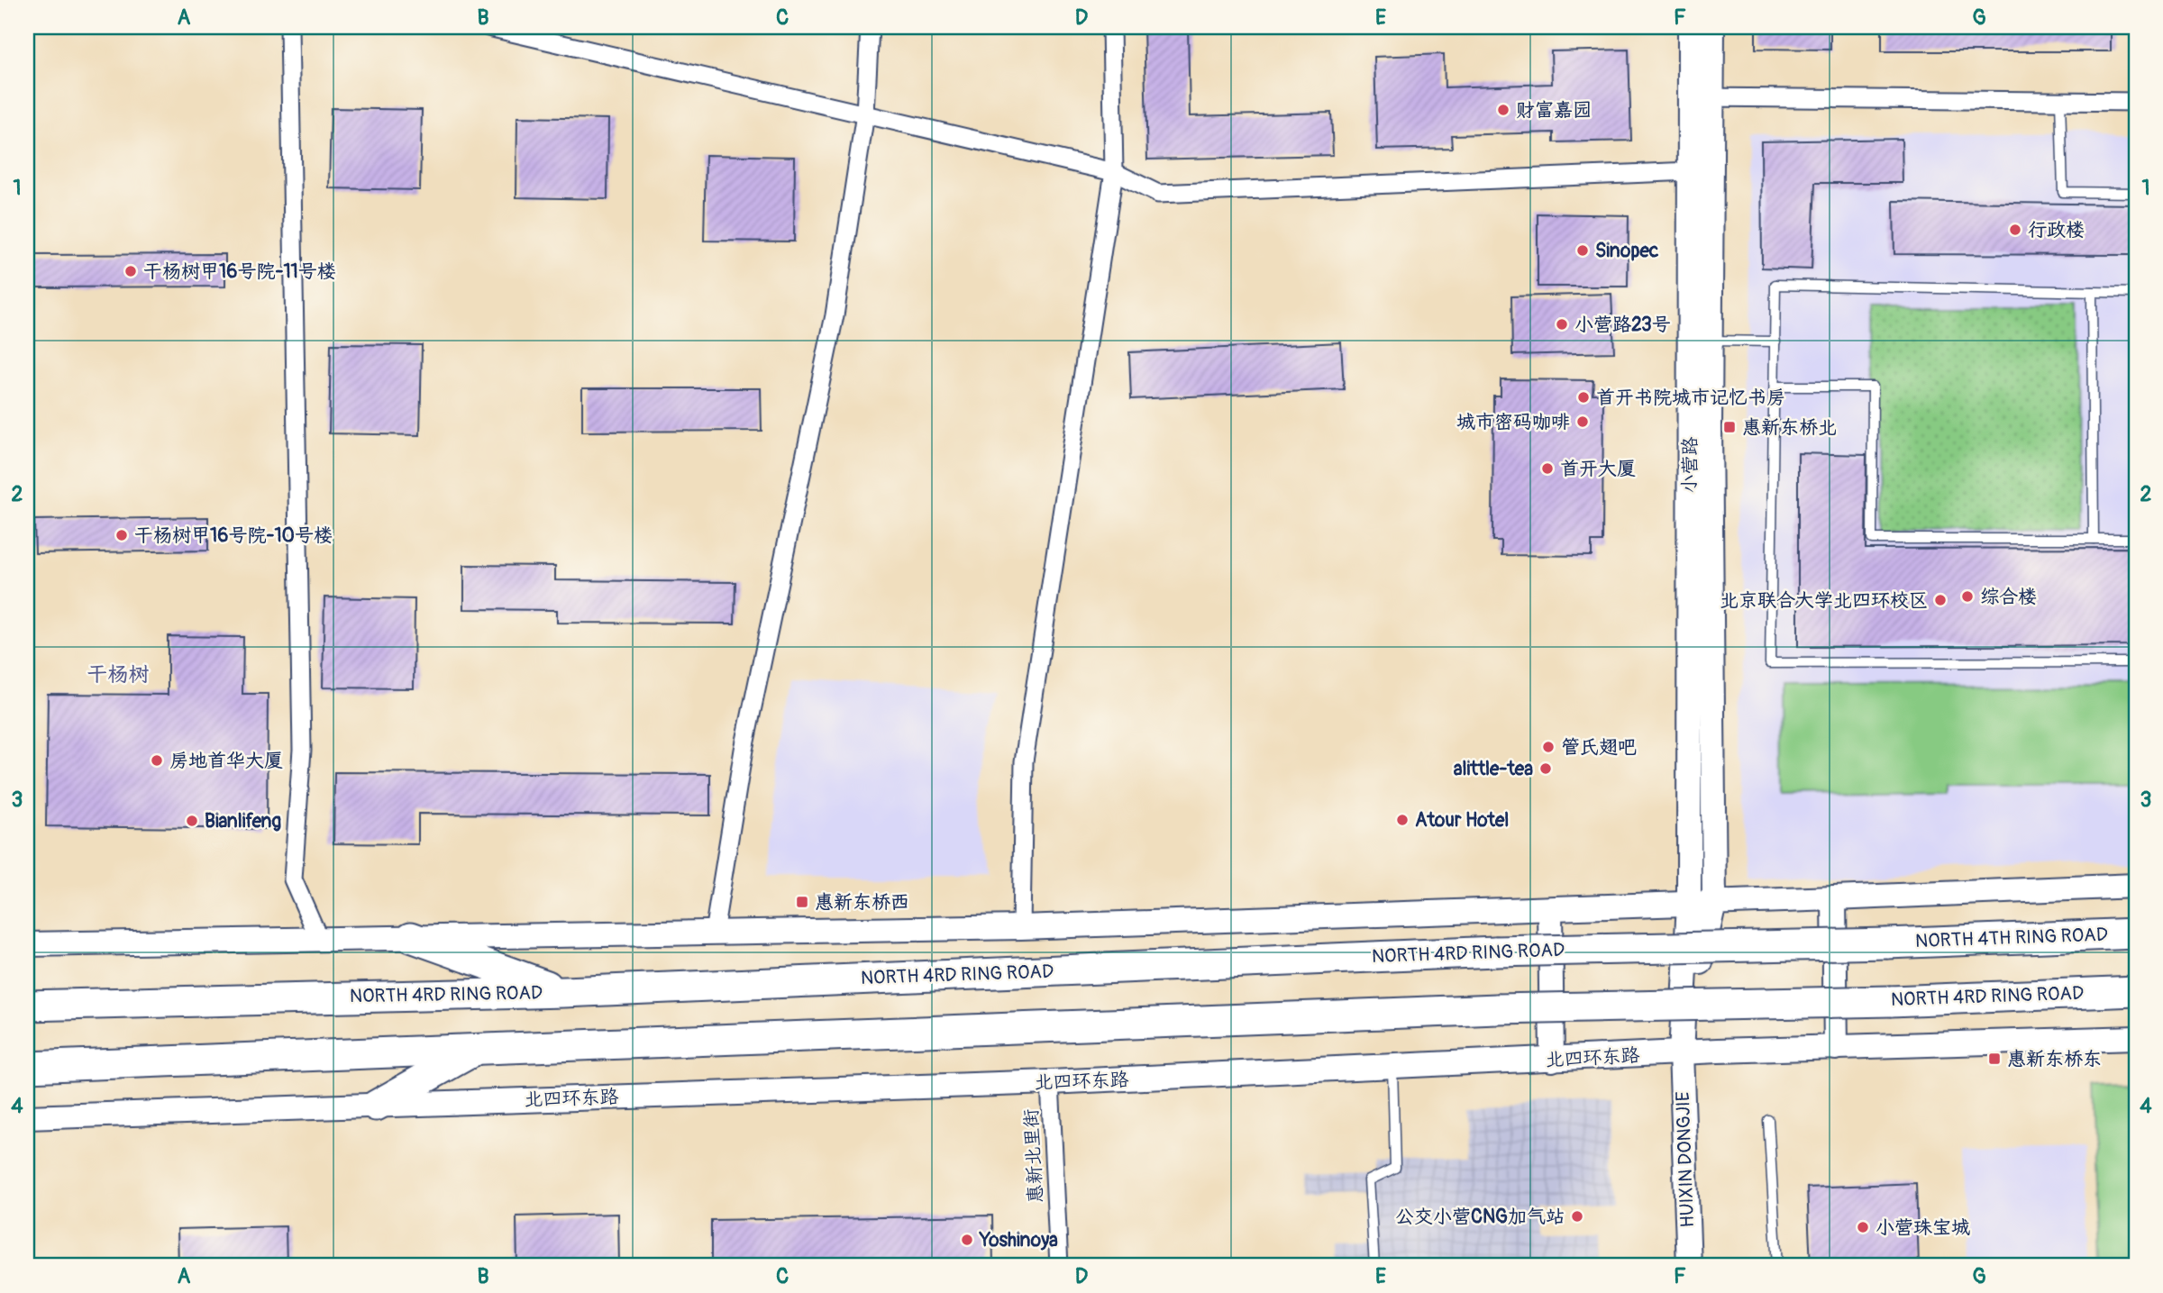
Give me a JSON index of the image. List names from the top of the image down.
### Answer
{
  "streets": {
    "highway": ["NORTH 4TH RING ROAD", "NORTH 4RD RING ROAD"],
    "street": [
      "小营路",
      "北四环东路",
      "惠新北里街",
      "HUIXIN DONGJIE"
    ]
  },
  "crossings": [
    ["小营路", "北四环东路"],
    ["小营路", "HUIXIN DONGJIE"],
    ["NORTH 4TH RING ROAD", "NORTH 4RD RING ROAD"],
    ["北四环东路", "惠新北里街"],
    ["北四环东路", "HUIXIN DONGJIE"]
  ],
  "districts": ["干杨树"],
  "places": {
    "other": [
      "财富嘉园",
      "行政楼",
      "Sinopec",
      "干杨树甲16号院-11号楼",
      "小营路23号",
      "首开书院城市记忆书房",
      "城市密码咖啡",
      "首开大厦",
      "干杨树甲16号院-10号楼",
      "综合楼",
      "北京联合大学北四环校区",
      "管氏翅吧",
      "房地首华大厦",
      "alittle-tea",
      "Atour Hotel",
      "Bianlifeng",
      "公交小营CNG加气站",
      "小营珠宝城",
      "Yoshinoya"
    ],
    "transit": ["惠新东桥北", "惠新东桥西", "惠新东桥东"]
  },
  "grid": {
    "columns": [
      "A",
      "B",
      "C",
      "D",
      "E",
      "F",
      "G"
    ],
    "rows": [
      "1",
      "2",
      "3",
      "4"
    ]
  }
}
